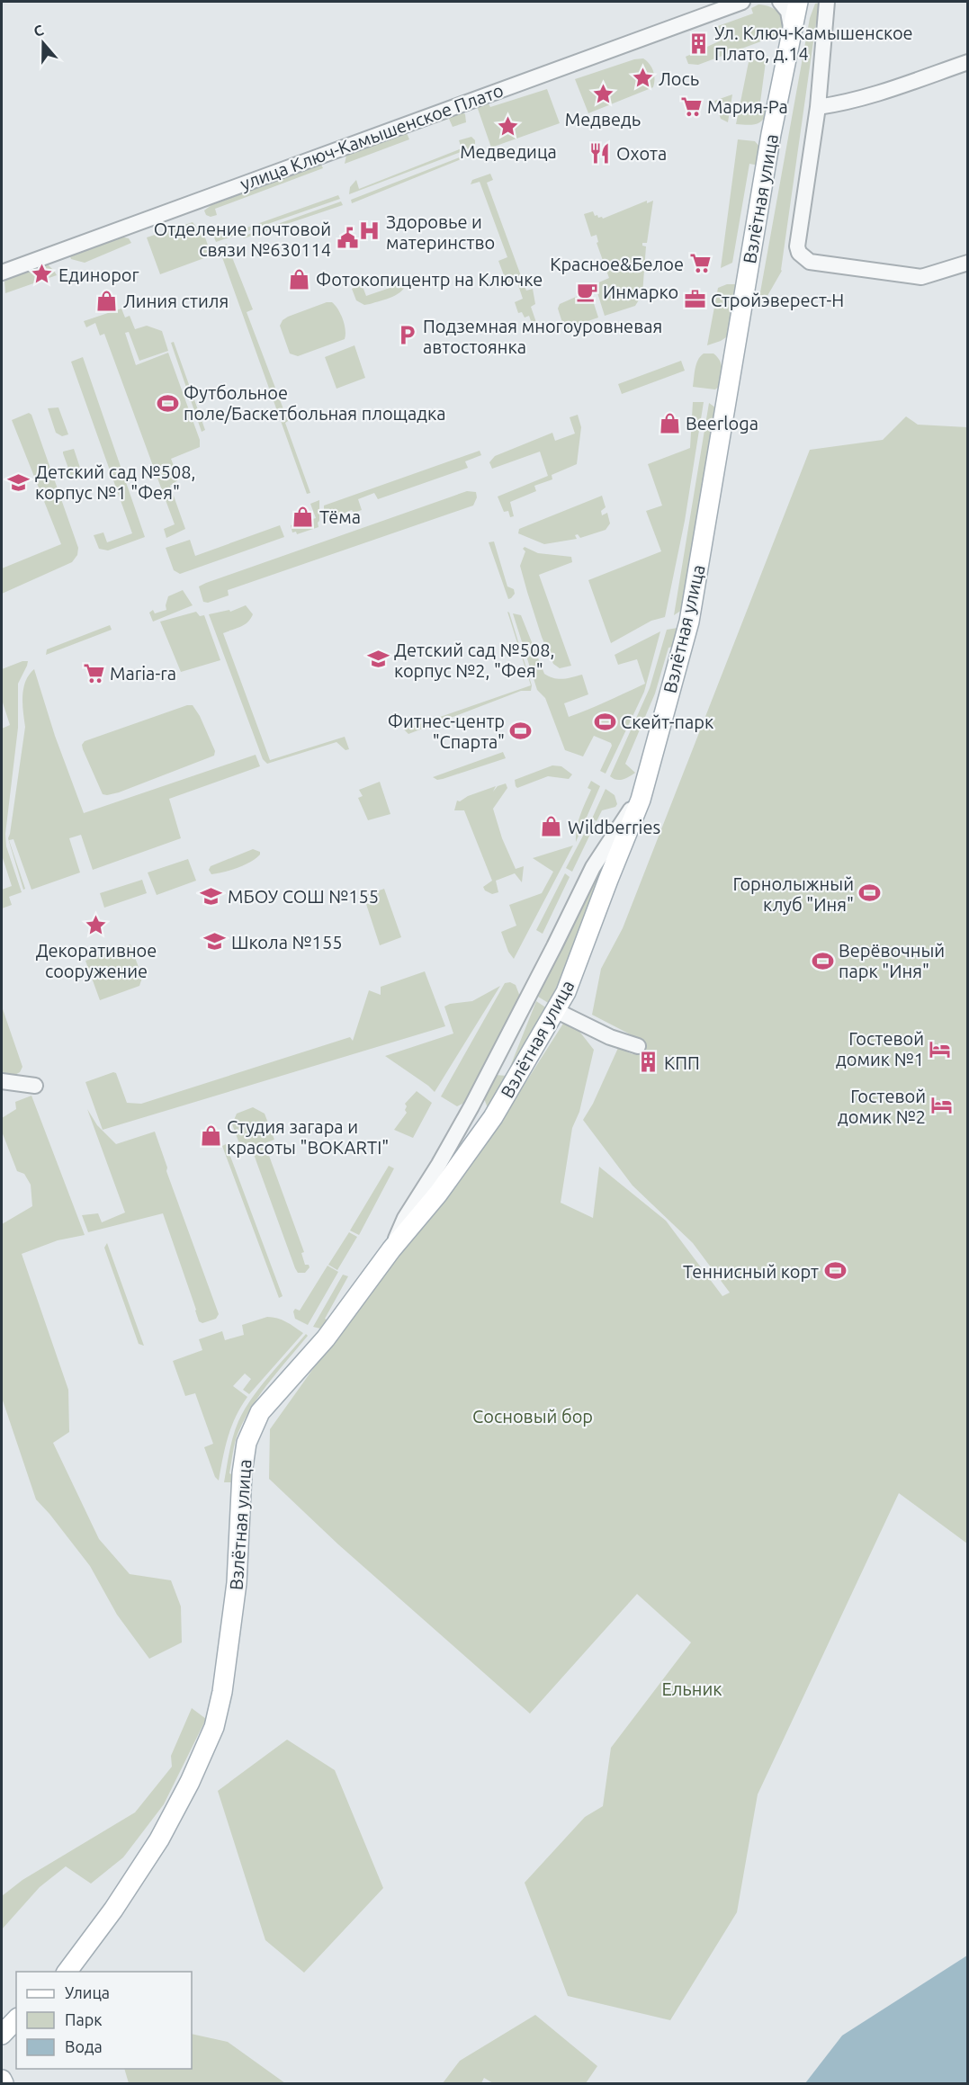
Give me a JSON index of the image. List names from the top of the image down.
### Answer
{
  "streets": {
    "main road": ["Взлётная улица"],
    "street": ["улица Ключ-Камышенское Плато"]
  },
  "parks": ["Сосновый бор", "Ельник"],
  "places": {
    "building": ["Ул. Ключ-Камышенское Плато, д.14", "КПП"],
    "place": [
      "Лось",
      "Медведь",
      "Медведица",
      "Единорог",
      "Декоративное сооружение"
    ],
    "supermarket": ["Мария-Ра", "Красное&Белое", "Maria-ra"],
    "restaurant": ["Охота"],
    "hospital": ["Здоровье и материнство"],
    "public building": ["Отделение почтовой связи №630114"],
    "shop": [
      "Фотокопицентр на Ключке",
      "Линия стиля",
      "Beerloga",
      "Тёма",
      "Wildberries",
      "Студия загара и красоты \"BOKARTI\""
    ],
    "cafe": ["Инмарко"],
    "office": ["Стройэверест-Н"],
    "parking": ["Подземная многоуровневая автостоянка"],
    "sports": [
      "Футбольное поле/Баскетбольная площадка",
      "Скейт-парк",
      "Фитнес-центр \"Спарта\"",
      "Горнолыжный клуб \"Иня\"",
      "Верёвочный парк \"Иня\"",
      "Теннисный корт"
    ],
    "school or university": [
      "Детский сад №508, корпус №1 \"Фея\"",
      "Детский сад №508, корпус №2, \"Фея\"",
      "МБОУ СОШ №155",
      "Школа №155"
    ],
    "hotel": ["Гостевой домик №1", "Гостевой домик №2"]
  },
  "legend": ["Улица", "Парк", "Вода"],
  "north": "top"
}
